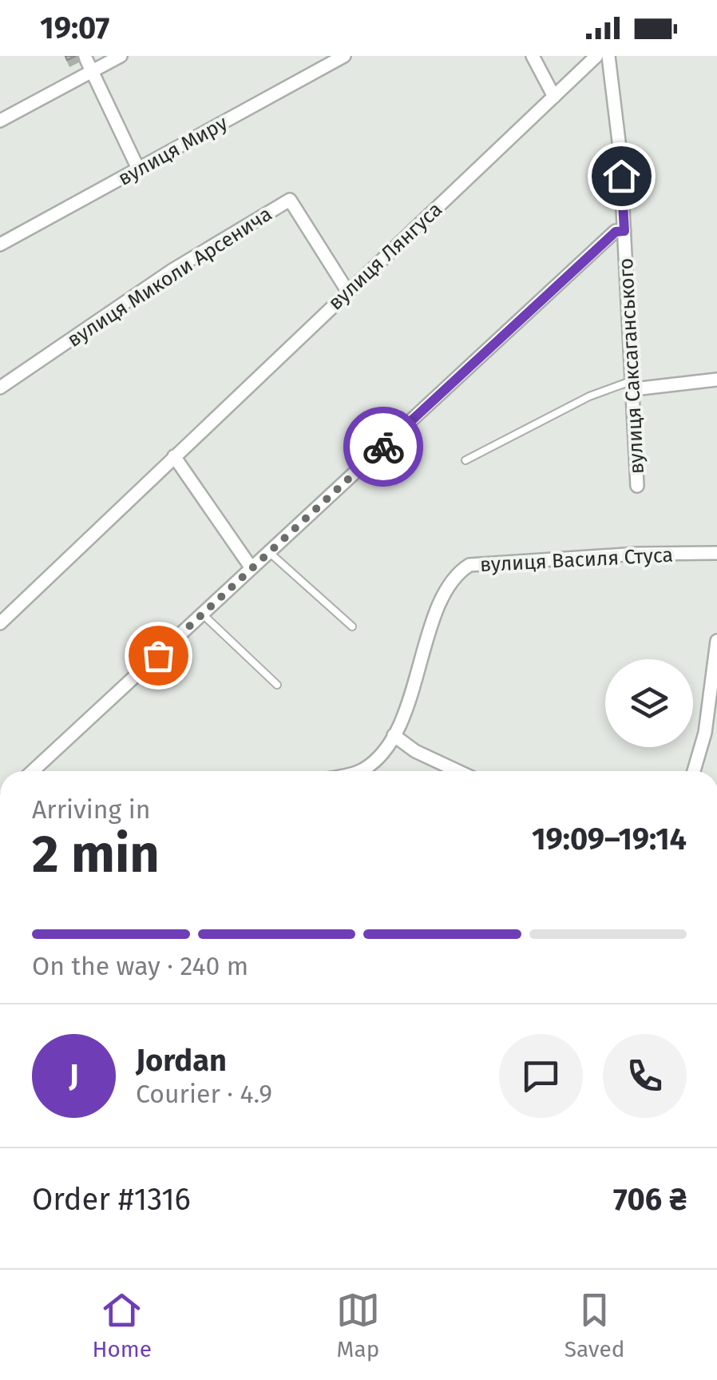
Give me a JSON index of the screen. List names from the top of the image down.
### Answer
{
  "streets": {
    "street": [
      "вулиця Миру",
      "вулиця Лянгуса",
      "вулиця Миколи Арсенича",
      "вулиця Саксаганського",
      "вулиця Василя Стуса"
    ]
  },
  "crossings": [
    ["вулиця Лянгуса", "вулиця Миколи Арсенича"]
  ],
  "page": {
    "status": "19:07",
    "heading": ["2 min", "Arriving in", "19:09–19:14"],
    "panel": [
      "Jordan",
      "Courier · 4.9",
      "Order #1316",
      "706 ₴"
    ],
    "bar": "On the way · 240 m",
    "round": "J",
    "tabs": ["Home", "Map", "Saved"]
  }
}
